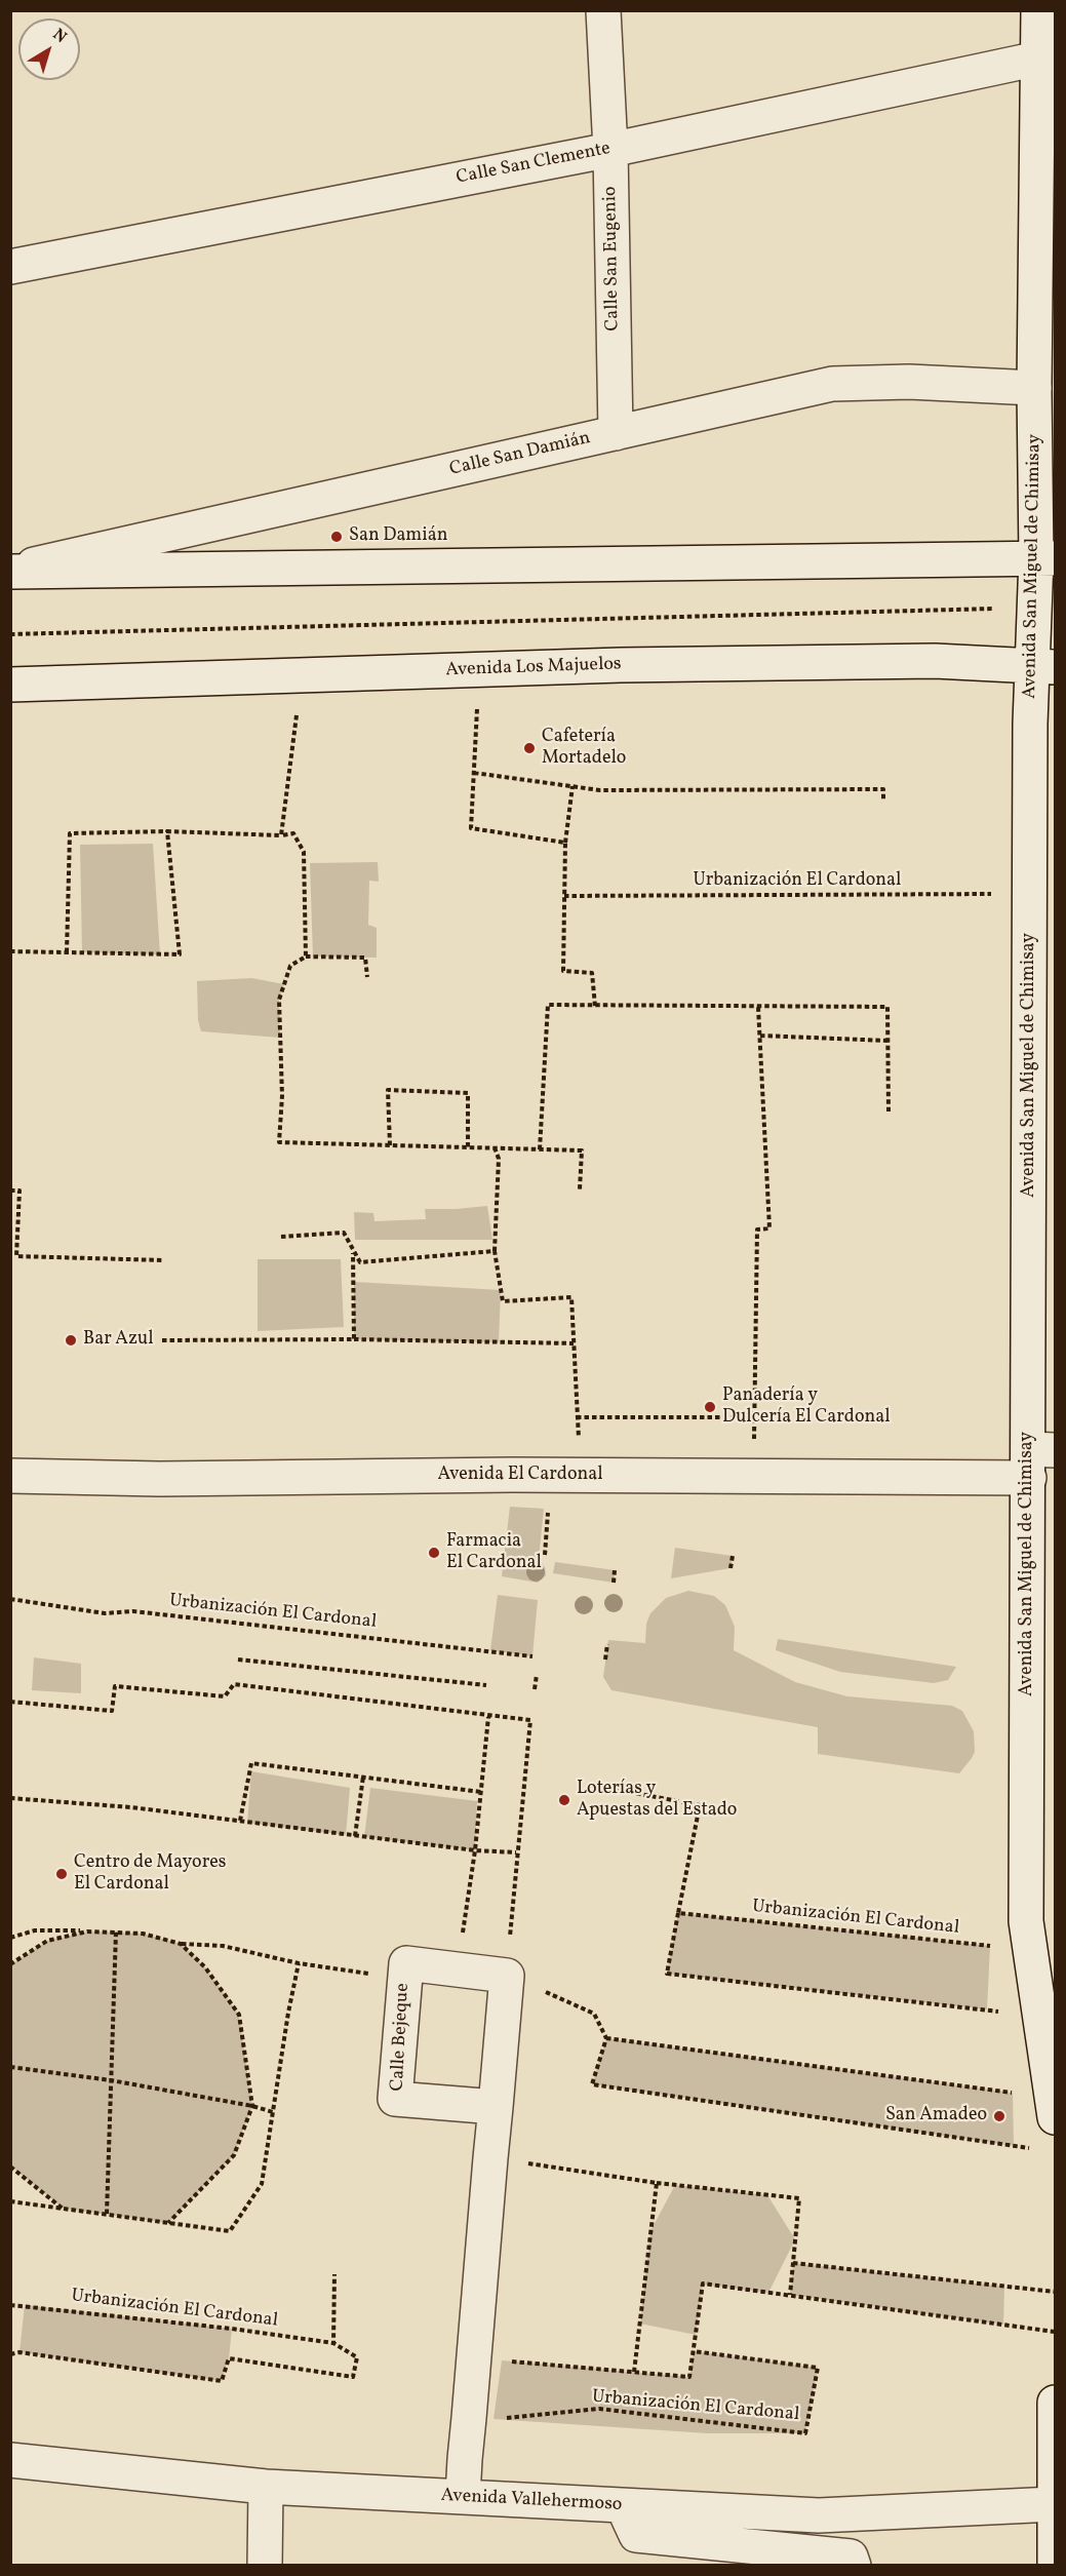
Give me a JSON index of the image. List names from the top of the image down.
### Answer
{
  "streets": {
    "street": [
      "Calle San Clemente",
      "Calle San Eugenio",
      "Calle San Damián",
      "Avenida San Miguel de Chimisay",
      "Avenida Los Majuelos",
      "Avenida El Cardonal",
      "Calle Bejeque",
      "Avenida Vallehermoso"
    ],
    "path": ["Urbanización El Cardonal"]
  },
  "crossings": [
    ["Calle San Clemente", "Calle San Eugenio"],
    ["Calle San Clemente", "Avenida San Miguel de Chimisay"],
    ["Calle San Eugenio", "Calle San Damián"],
    ["Calle San Damián", "Avenida San Miguel de Chimisay"],
    ["Avenida San Miguel de Chimisay", "Avenida Los Majuelos"],
    ["Avenida San Miguel de Chimisay", "Urbanización El Cardonal"],
    ["Avenida San Miguel de Chimisay", "Avenida El Cardonal"]
  ],
  "places": [
    "San Damián",
    "Cafetería Mortadelo",
    "Bar Azul",
    "Panadería y Dulcería El Cardonal",
    "Farmacia El Cardonal",
    "Loterías y Apuestas del Estado",
    "Centro de Mayores El Cardonal",
    "San Amadeo"
  ],
  "north": "top right"
}
